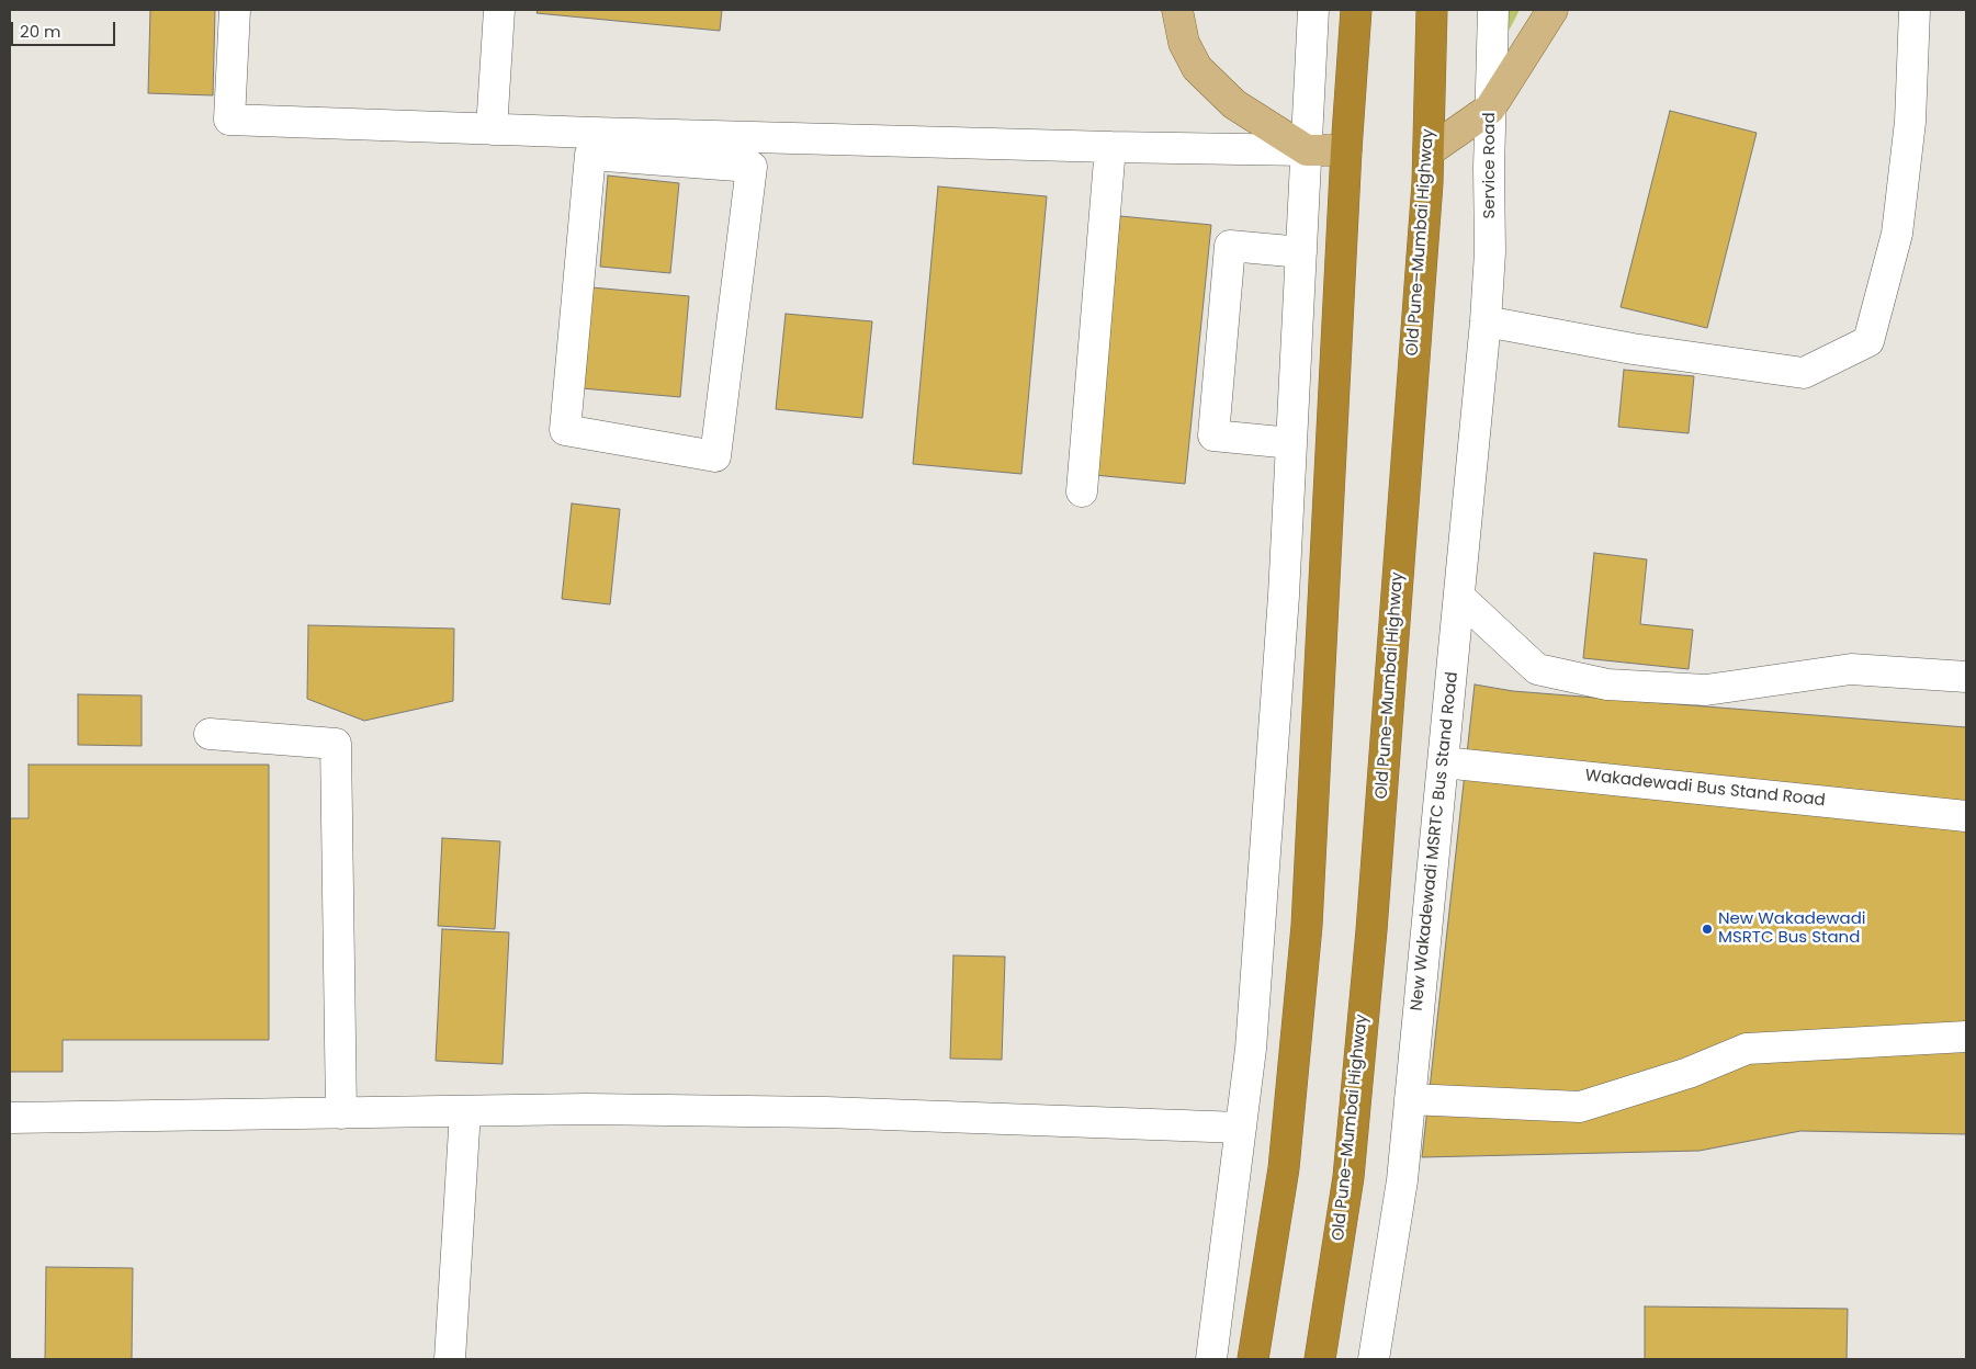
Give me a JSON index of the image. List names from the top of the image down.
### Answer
{
  "streets": {
    "highway": ["Old Pune–Mumbai Highway"],
    "street": ["Service Road", "Wakadewadi Bus Stand Road", "New Wakadewadi MSRTC Bus Stand Road"]
  },
  "crossings": [
    ["Service Road", "New Wakadewadi MSRTC Bus Stand Road"],
    ["Wakadewadi Bus Stand Road", "New Wakadewadi MSRTC Bus Stand Road"]
  ],
  "places": ["New Wakadewadi MSRTC Bus Stand"],
  "scale_bar": "20 m"
}
